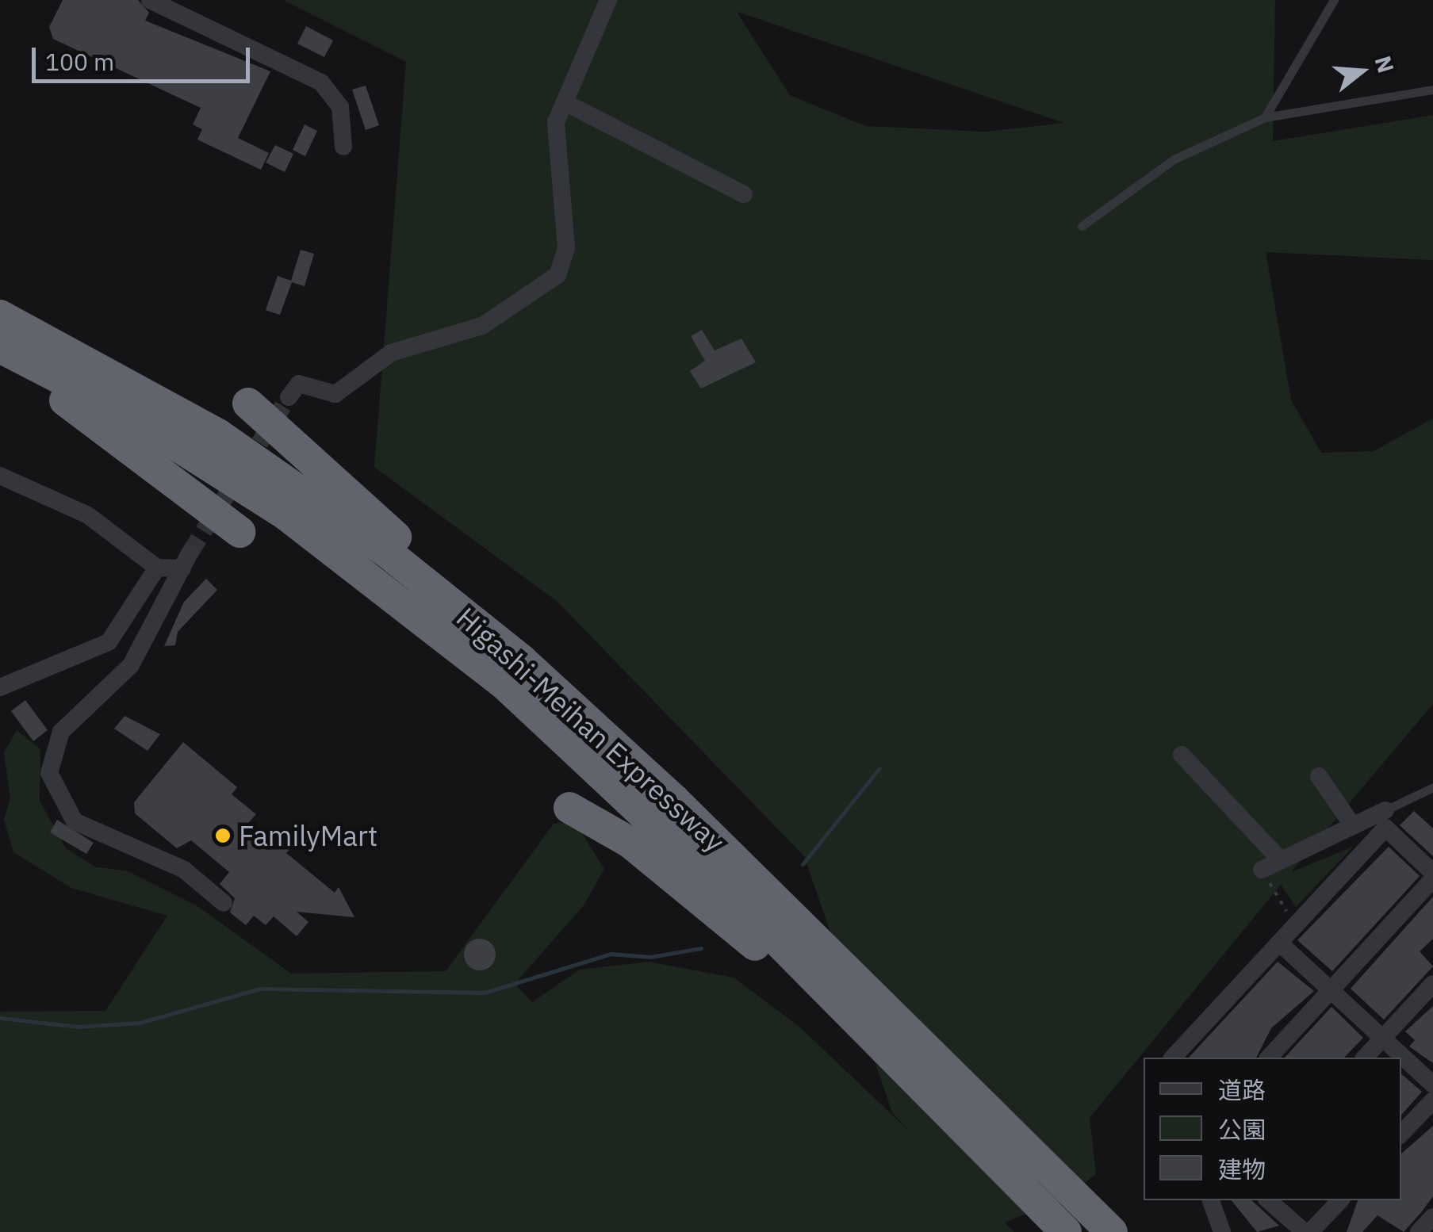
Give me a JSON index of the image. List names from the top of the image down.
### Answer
{
  "streets": {
    "highway": ["Higashi-Meihan Expressway"]
  },
  "places": ["FamilyMart"],
  "legend": ["道路", "公園", "建物"],
  "scale_bar": "100 m",
  "north": "right"
}
